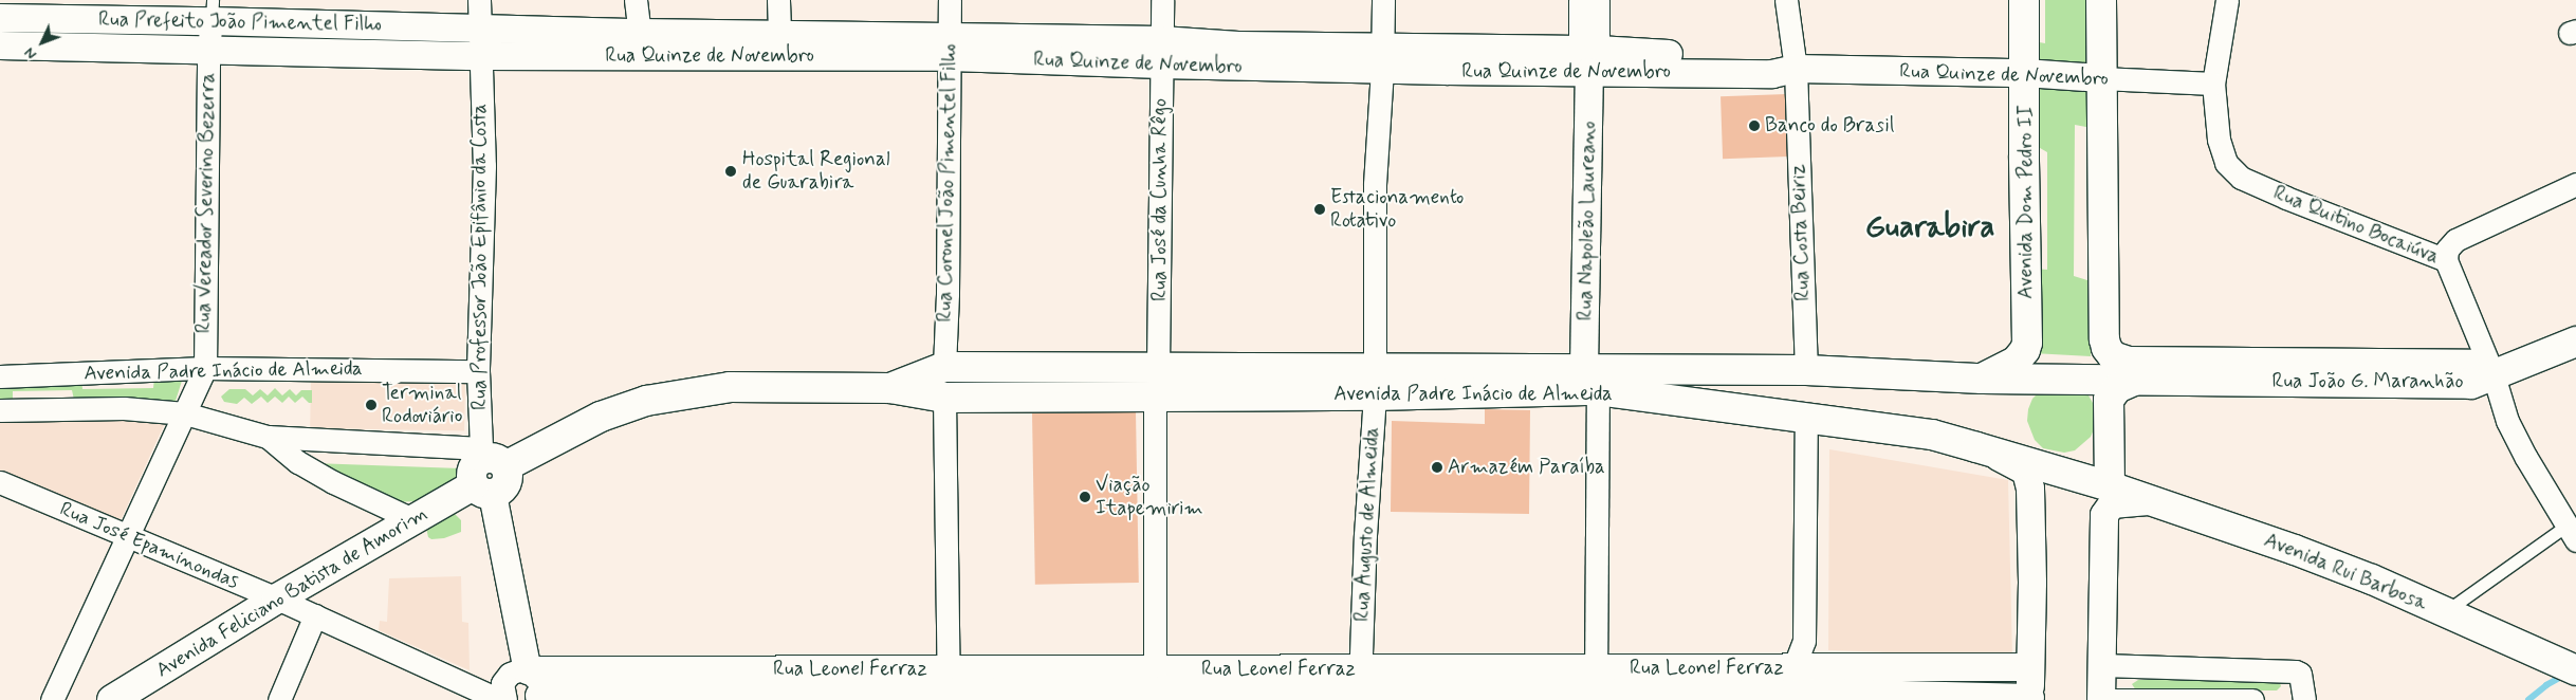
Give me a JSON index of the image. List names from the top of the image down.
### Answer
{
  "streets": {
    "main road": [
      "Avenida Dom Pedro II",
      "Avenida Padre Inácio de Almeida",
      "Rua João G. Maranhão",
      "Avenida Rui Barbosa",
      "Avenida Feliciano Batista de Amorim"
    ],
    "street": [
      "Rua Prefeito João Pimentel Filho",
      "Rua Quinze de Novembro",
      "Rua Coronel João Pimentel Filho",
      "Rua José da Cunha Rêgo",
      "Rua Vereador Severino Bezerra",
      "Rua Napoleão Laureano",
      "Rua Quitino Bocaiúva",
      "Rua Costa Beiriz",
      "Rua Professor João Epifânio da Costa",
      "Rua Augusto de Almeida",
      "Rua José Epaminondas",
      "Rua Leonel Ferraz"
    ]
  },
  "crossings": [
    ["Rua Prefeito João Pimentel Filho", "Rua Quinze de Novembro"],
    ["Rua Prefeito João Pimentel Filho", "Rua Vereador Severino Bezerra"],
    ["Rua Prefeito João Pimentel Filho", "Rua Professor João Epifânio da Costa"],
    ["Rua Quinze de Novembro", "Rua Coronel João Pimentel Filho"],
    ["Rua Quinze de Novembro", "Rua José da Cunha Rêgo"],
    ["Rua Quinze de Novembro", "Avenida Dom Pedro II"],
    ["Rua Quinze de Novembro", "Rua Napoleão Laureano"],
    ["Rua Quinze de Novembro", "Rua Quitino Bocaiúva"],
    ["Rua Quinze de Novembro", "Rua Costa Beiriz"],
    ["Rua Quinze de Novembro", "Rua Professor João Epifânio da Costa"],
    ["Rua Quinze de Novembro", "Rua João G. Maranhão"],
    ["Rua Quinze de Novembro", "Rua Augusto de Almeida"],
    ["Rua Coronel João Pimentel Filho", "Avenida Padre Inácio de Almeida"],
    ["Rua José da Cunha Rêgo", "Avenida Padre Inácio de Almeida"],
    ["Avenida Dom Pedro II", "Avenida Padre Inácio de Almeida"],
    ["Rua Vereador Severino Bezerra", "Avenida Padre Inácio de Almeida"],
    ["Rua Vereador Severino Bezerra", "Rua José Epaminondas"],
    ["Rua Napoleão Laureano", "Avenida Padre Inácio de Almeida"],
    ["Rua Napoleão Laureano", "Rua Leonel Ferraz"],
    ["Rua Quitino Bocaiúva", "Rua João G. Maranhão"],
    ["Rua Costa Beiriz", "Avenida Padre Inácio de Almeida"],
    ["Rua Professor João Epifânio da Costa", "Avenida Padre Inácio de Almeida"],
    ["Avenida Padre Inácio de Almeida", "Rua João G. Maranhão"],
    ["Avenida Padre Inácio de Almeida", "Rua Augusto de Almeida"],
    ["Avenida Padre Inácio de Almeida", "Avenida Rui Barbosa"],
    ["Rua Augusto de Almeida", "Rua Leonel Ferraz"],
    ["Rua José Epaminondas", "Avenida Feliciano Batista de Amorim"]
  ],
  "districts": ["Guarabira"],
  "places": [
    "Banco do Brasil",
    "Hospital Regional de Guarabira",
    "Estacionamento Rotativo",
    "Terminal Rodoviário",
    "Armazém Paraíba",
    "Viação Itapemirim"
  ],
  "north": "bottom left"
}
